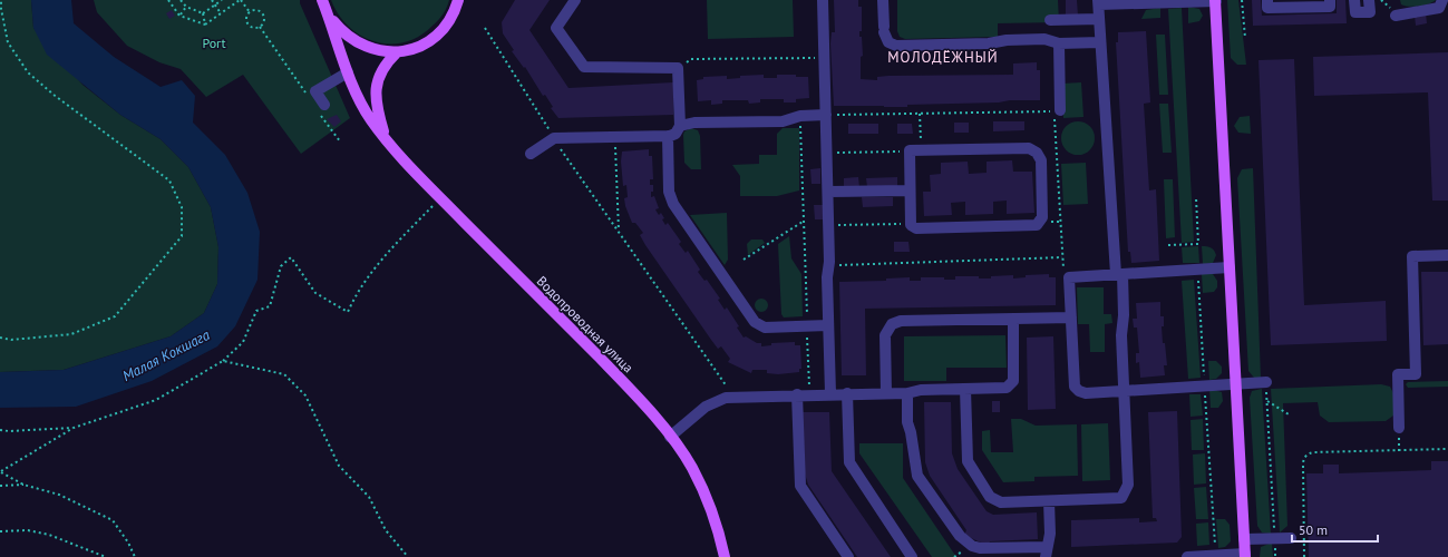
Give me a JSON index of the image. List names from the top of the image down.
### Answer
{
  "streets": {
    "main road": ["Водопроводная улица"]
  },
  "districts": ["МОЛОДЁЖНЫЙ"],
  "water": ["Малая Кокшага"],
  "parks": ["Port"],
  "scale_bar": "50 m"
}
